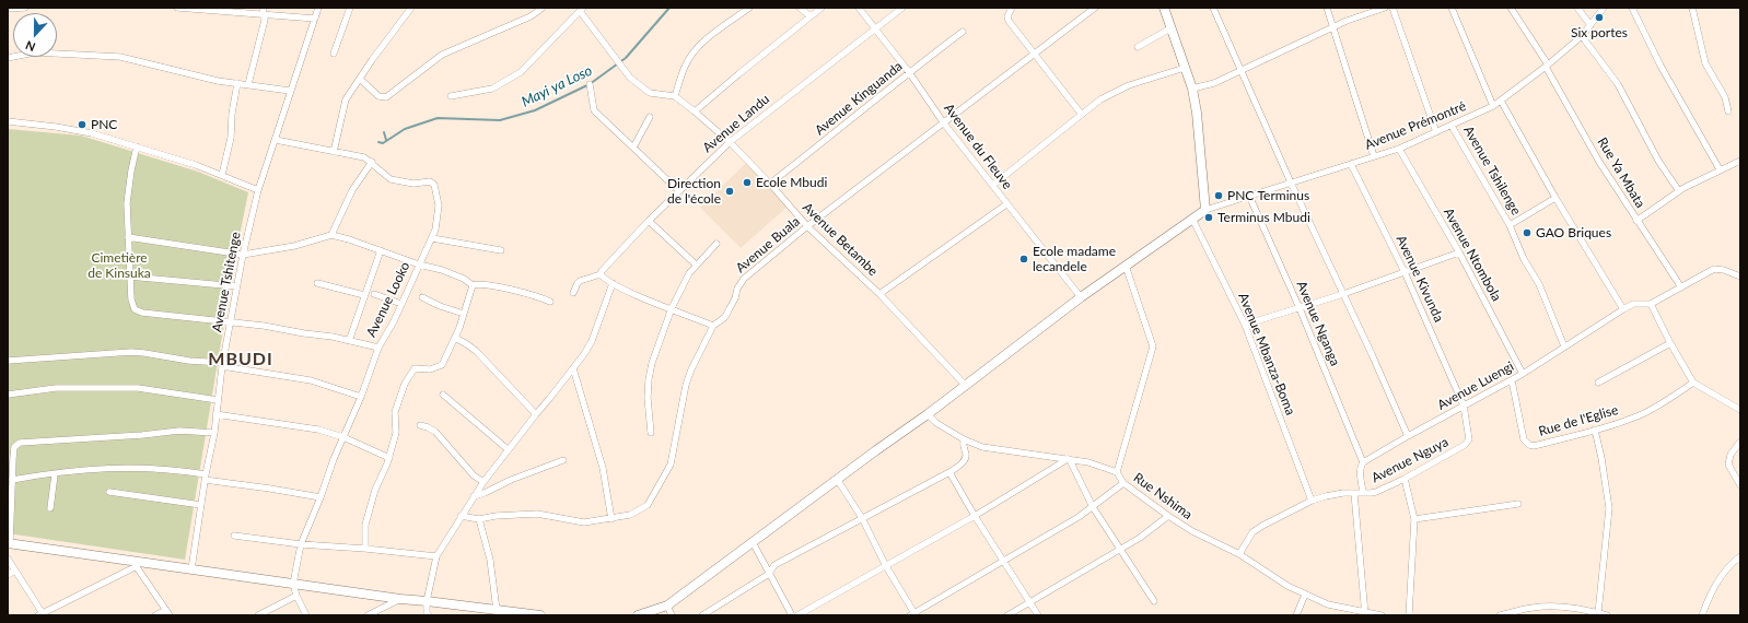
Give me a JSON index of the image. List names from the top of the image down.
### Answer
{
  "streets": {
    "street": [
      "Avenue Kinguanda",
      "Avenue Landu",
      "Avenue Prémontré",
      "Avenue du Fleuve",
      "Avenue Tshilenge",
      "Rue Ya Mbata",
      "Avenue Betambe",
      "Avenue Buala",
      "Avenue Ntombola",
      "Avenue Kivunda",
      "Avenue Tshitenge",
      "Avenue Looko",
      "Avenue Nganga",
      "Avenue Mbanza-Boma",
      "Avenue Luengi",
      "Rue de l'Eglise",
      "Avenue Nguya",
      "Rue Nshima"
    ]
  },
  "crossings": [
    ["Avenue Kinguanda", "Avenue du Fleuve"],
    ["Avenue Kinguanda", "Avenue Betambe"],
    ["Avenue Landu", "Avenue du Fleuve"],
    ["Avenue Landu", "Avenue Betambe"],
    ["Avenue Prémontré", "Avenue Tshilenge"],
    ["Avenue Prémontré", "Rue Ya Mbata"],
    ["Avenue Prémontré", "Avenue Ntombola"],
    ["Avenue Prémontré", "Avenue Kivunda"],
    ["Avenue Prémontré", "Avenue Nganga"],
    ["Avenue du Fleuve", "Avenue Buala"],
    ["Avenue Tshilenge", "Avenue Luengi"],
    ["Avenue Betambe", "Avenue Buala"],
    ["Avenue Ntombola", "Avenue Luengi"],
    ["Avenue Kivunda", "Avenue Luengi"],
    ["Avenue Kivunda", "Avenue Nguya"],
    ["Avenue Tshitenge", "Avenue Looko"],
    ["Avenue Nganga", "Avenue Luengi"],
    ["Avenue Mbanza-Boma", "Avenue Nguya"],
    ["Avenue Luengi", "Rue de l'Eglise"],
    ["Avenue Luengi", "Avenue Nguya"],
    ["Avenue Nguya", "Rue Nshima"]
  ],
  "districts": ["MBUDI"],
  "water": ["Mayi ya Loso"],
  "parks": ["Cimetière de Kinsuka"],
  "places": [
    "Six portes",
    "PNC",
    "Ecole Mbudi",
    "Direction de l'école",
    "PNC Terminus",
    "Terminus Mbudi",
    "GAO Briques",
    "Ecole madame lecandele"
  ],
  "north": "bottom"
}
